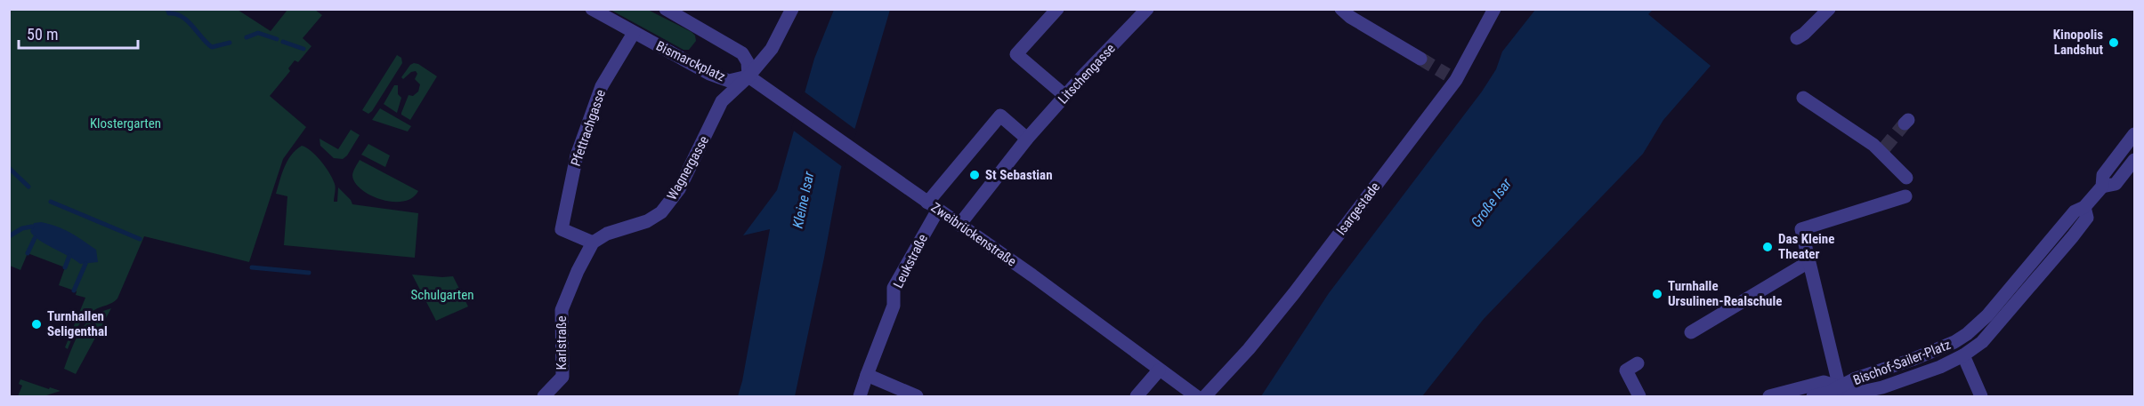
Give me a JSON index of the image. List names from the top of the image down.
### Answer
{
  "streets": {
    "street": [
      "Bismarckplatz",
      "Litschengasse",
      "Pfettrachgasse",
      "Wagnergasse",
      "Isargestade",
      "Zweibrückenstraße",
      "Leukstraße",
      "Karlstraße",
      "Bischof-Sailer-Platz"
    ]
  },
  "crossings": [
    ["Bismarckplatz", "Pfettrachgasse"],
    ["Bismarckplatz", "Wagnergasse"],
    ["Bismarckplatz", "Zweibrückenstraße"],
    ["Litschengasse", "Zweibrückenstraße"],
    ["Pfettrachgasse", "Karlstraße"],
    ["Wagnergasse", "Zweibrückenstraße"],
    ["Wagnergasse", "Karlstraße"],
    ["Zweibrückenstraße", "Leukstraße"]
  ],
  "water": ["Kleine Isar", "Große Isar"],
  "parks": ["Klostergarten", "Schulgarten"],
  "places": [
    "Kinopolis Landshut",
    "St Sebastian",
    "Das Kleine Theater",
    "Turnhalle Ursulinen-Realschule",
    "Turnhallen Seligenthal"
  ],
  "scale_bar": "50 m"
}
